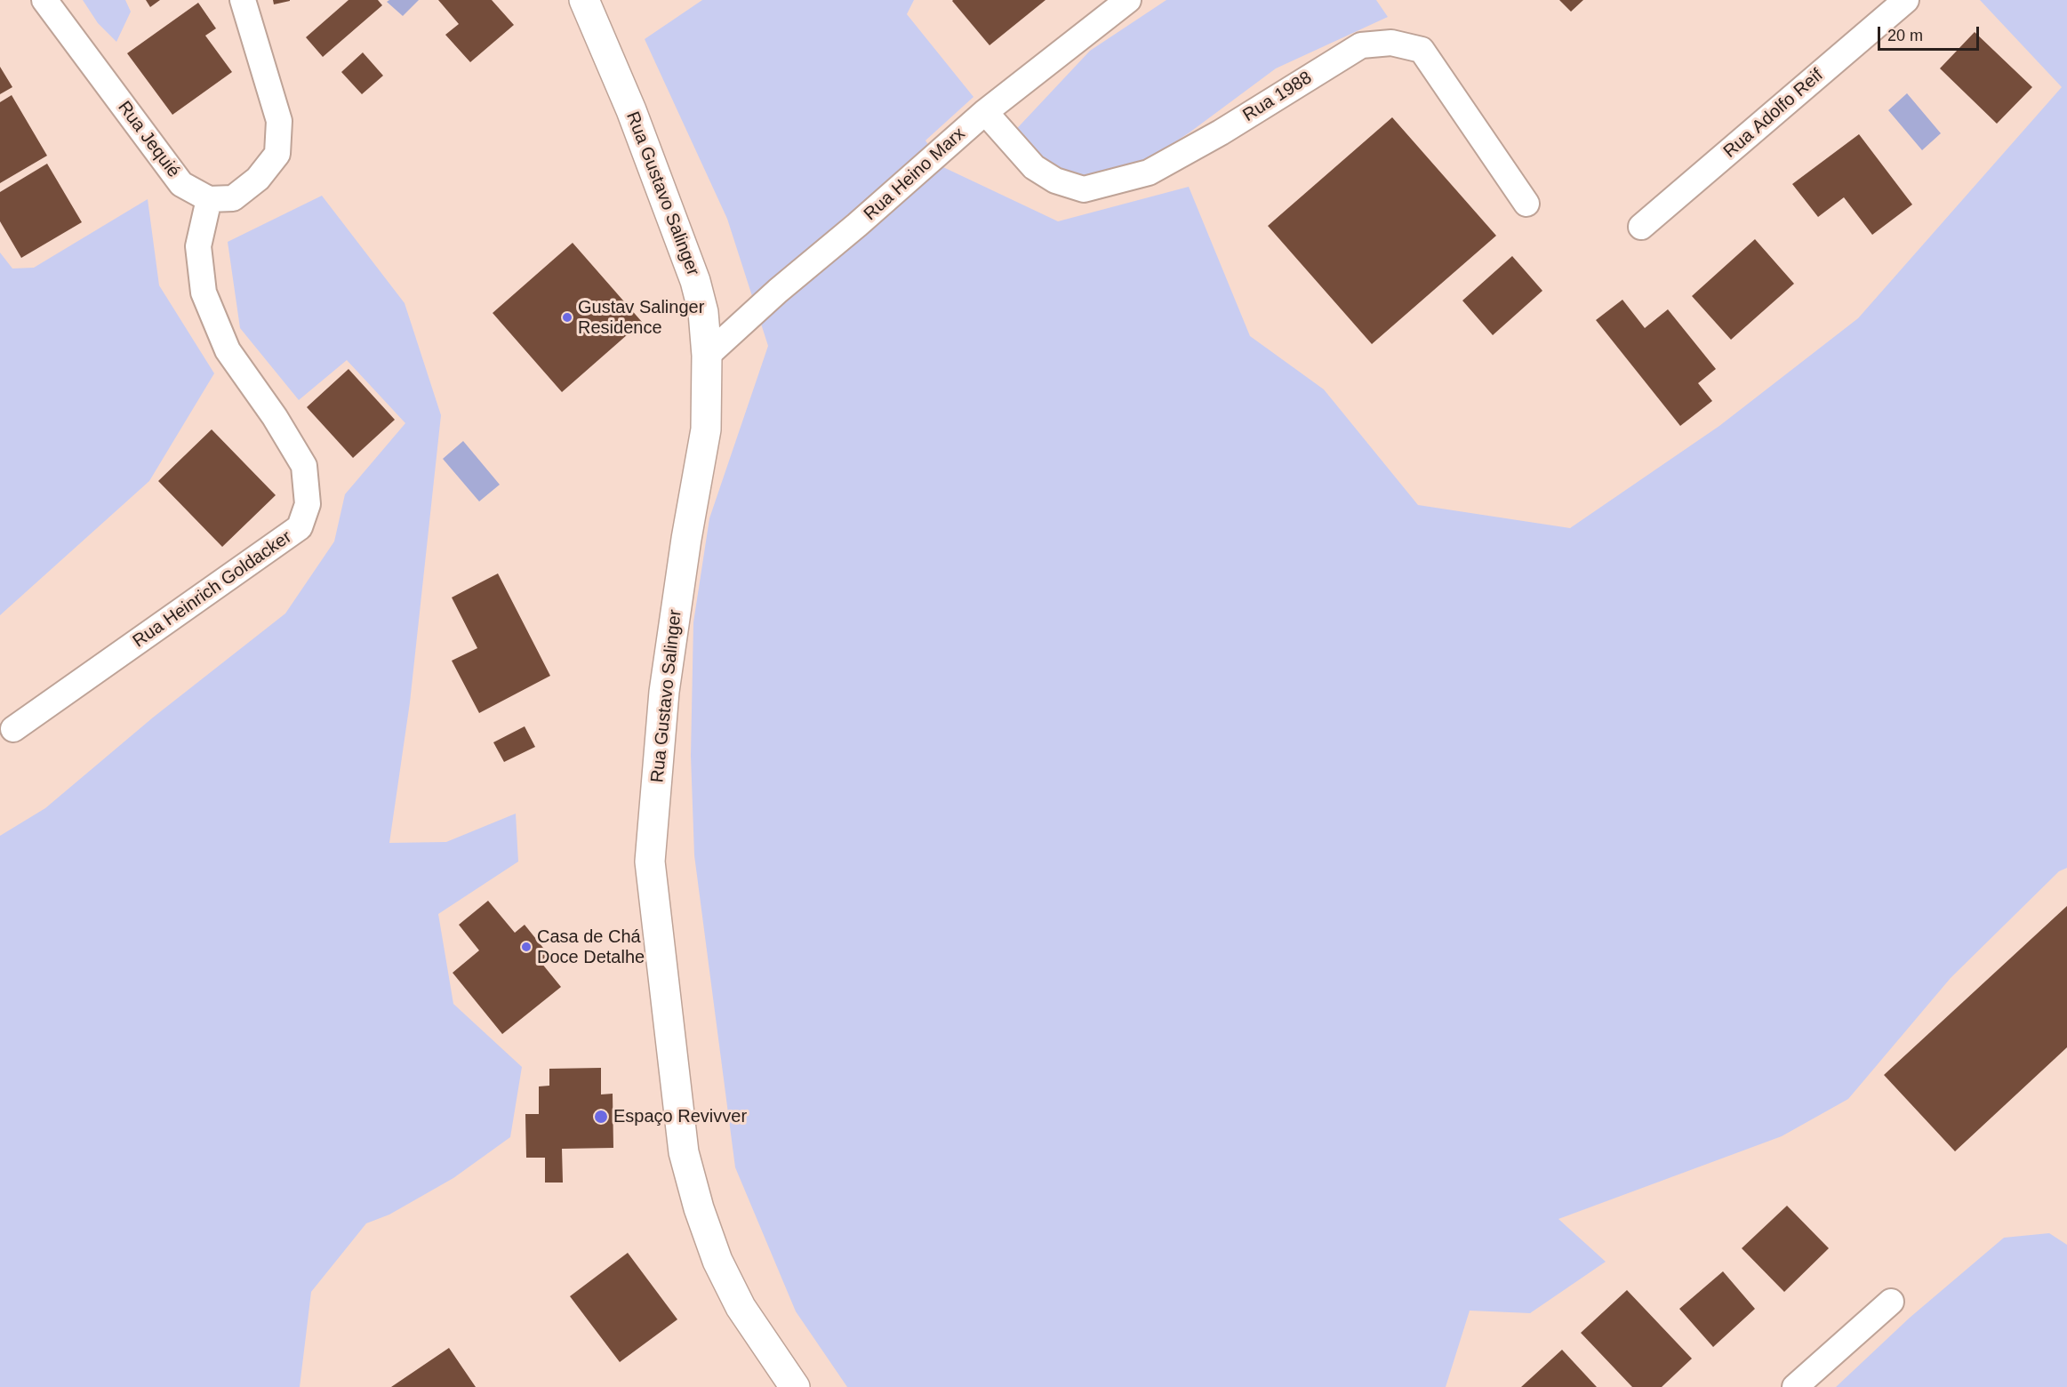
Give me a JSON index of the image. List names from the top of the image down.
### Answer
{
  "streets": {
    "street": [
      "Rua 1988",
      "Rua Adolfo Reif",
      "Rua Jequié",
      "Rua Heino Marx",
      "Rua Gustavo Salinger",
      "Rua Heinrich Goldacker"
    ]
  },
  "crossings": [
    ["Rua 1988", "Rua Heino Marx"],
    ["Rua Jequié", "Rua Heinrich Goldacker"],
    ["Rua Heino Marx", "Rua Gustavo Salinger"]
  ],
  "places": ["Gustav Salinger Residence", "Casa de Chá Doce Detalhe", "Espaço Revivver"],
  "scale_bar": "20 m"
}
